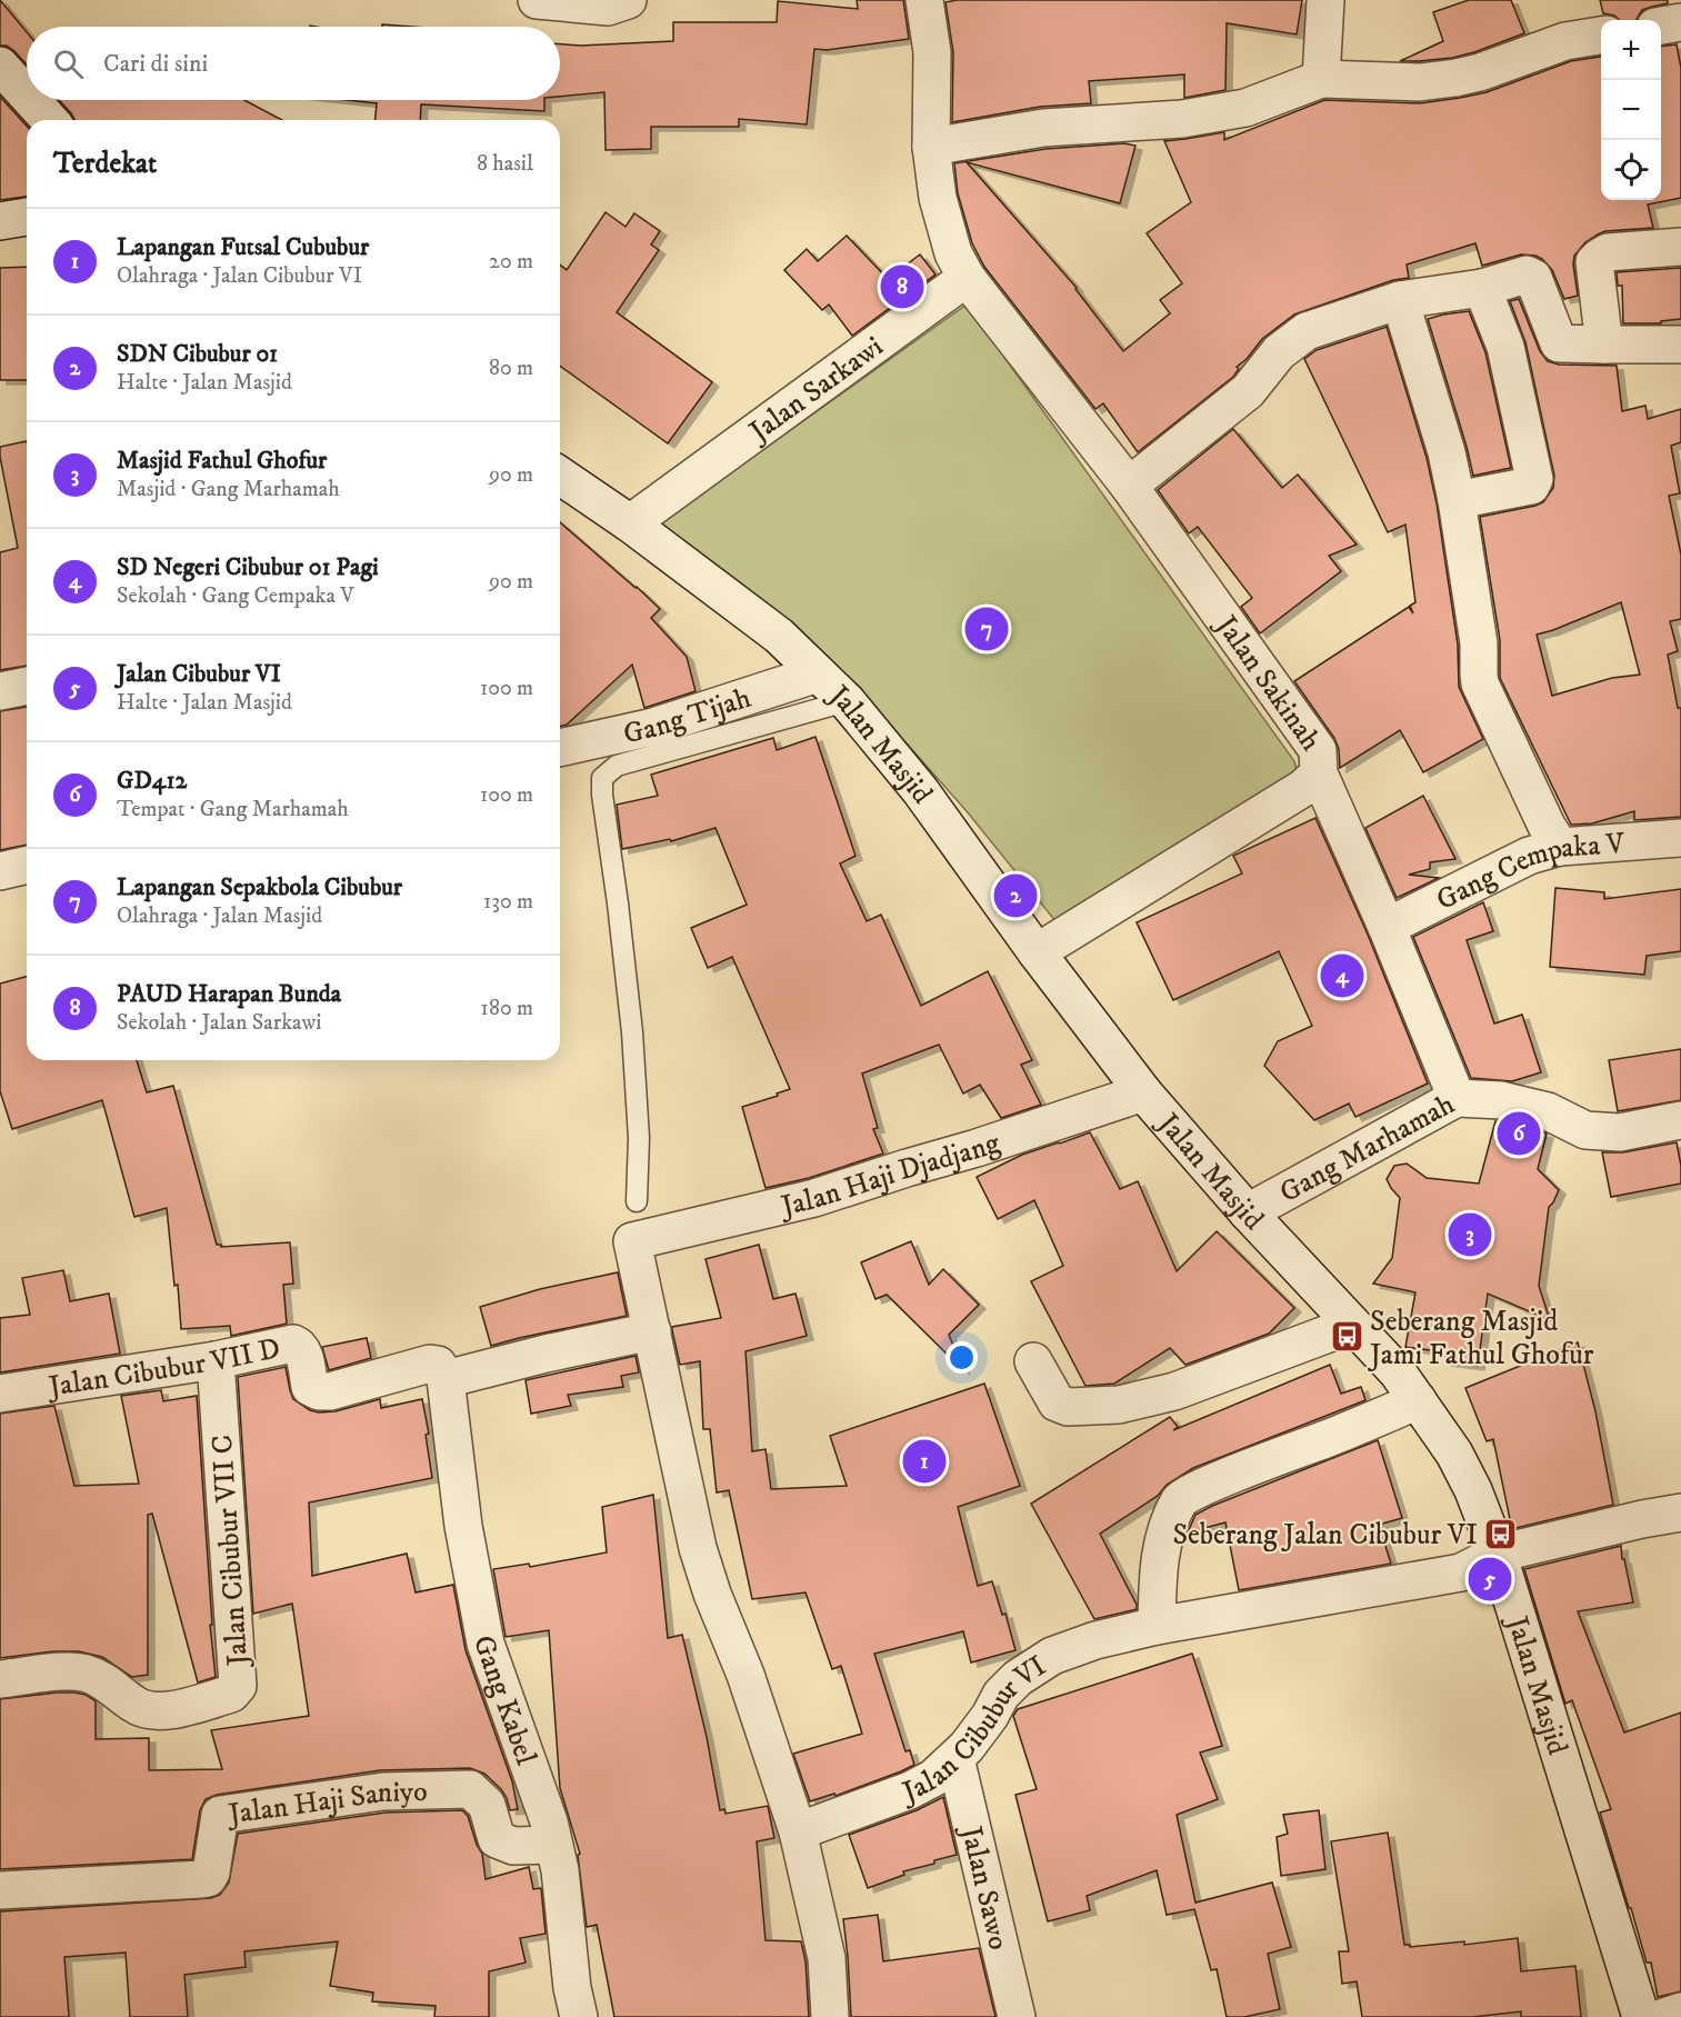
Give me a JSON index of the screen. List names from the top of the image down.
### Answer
{
  "streets": {
    "street": [
      "Jalan Sarkawi",
      "Jalan Sakinah",
      "Gang Tijah",
      "Jalan Masjid",
      "Gang Cempaka V",
      "Gang Marhamah",
      "Jalan Haji Djadjang",
      "Jalan Cibubur VII D",
      "Jalan Cibubur VII C",
      "Gang Kabel",
      "Jalan Cibubur VI",
      "Jalan Haji Saniyo",
      "Jalan Sawo"
    ]
  },
  "crossings": [
    ["Jalan Sarkawi", "Jalan Sakinah"],
    ["Jalan Sarkawi", "Jalan Masjid"],
    ["Jalan Sakinah", "Jalan Masjid"],
    ["Gang Tijah", "Jalan Masjid"],
    ["Jalan Masjid", "Gang Marhamah"],
    ["Jalan Masjid", "Jalan Haji Djadjang"],
    ["Jalan Masjid", "Jalan Cibubur VI"],
    ["Jalan Cibubur VII D", "Jalan Cibubur VII C"],
    ["Jalan Cibubur VII D", "Gang Kabel"],
    ["Gang Kabel", "Jalan Haji Saniyo"],
    ["Jalan Cibubur VI", "Jalan Sawo"]
  ],
  "places": {
    "bus stop": ["Seberang Masjid Jami Fathul Ghofur", "Seberang Jalan Cibubur VI"]
  },
  "page": {
    "map_buttons": ["+", "−"],
    "search": "Cari di sini",
    "heading": ["Terdekat", "8 hasil"],
    "list": [
      {
        "mark": "1",
        "name": "Lapangan Futsal Cububur",
        "note": "Olahraga · Jalan Cibubur VI",
        "value": "20 m"
      },
      {
        "mark": "2",
        "name": "SDN Cibubur 01",
        "note": "Halte · Jalan Masjid",
        "value": "80 m"
      },
      {
        "mark": "3",
        "name": "Masjid Fathul Ghofur",
        "note": "Masjid · Gang Marhamah",
        "value": "90 m"
      },
      {
        "mark": "4",
        "name": "SD Negeri Cibubur 01 Pagi",
        "note": "Sekolah · Gang Cempaka V",
        "value": "90 m"
      },
      {
        "mark": "5",
        "name": "Jalan Cibubur VI",
        "note": "Halte · Jalan Masjid",
        "value": "100 m"
      },
      {
        "mark": "6",
        "name": "GD412",
        "note": "Tempat · Gang Marhamah",
        "value": "100 m"
      },
      {
        "mark": "7",
        "name": "Lapangan Sepakbola Cibubur",
        "note": "Olahraga · Jalan Masjid",
        "value": "130 m"
      },
      {
        "mark": "8",
        "name": "PAUD Harapan Bunda",
        "note": "Sekolah · Jalan Sarkawi",
        "value": "180 m"
      }
    ],
    "pins": [
      "8",
      "7",
      "2",
      "4",
      "6",
      "3",
      "1",
      "5"
    ]
  }
}
